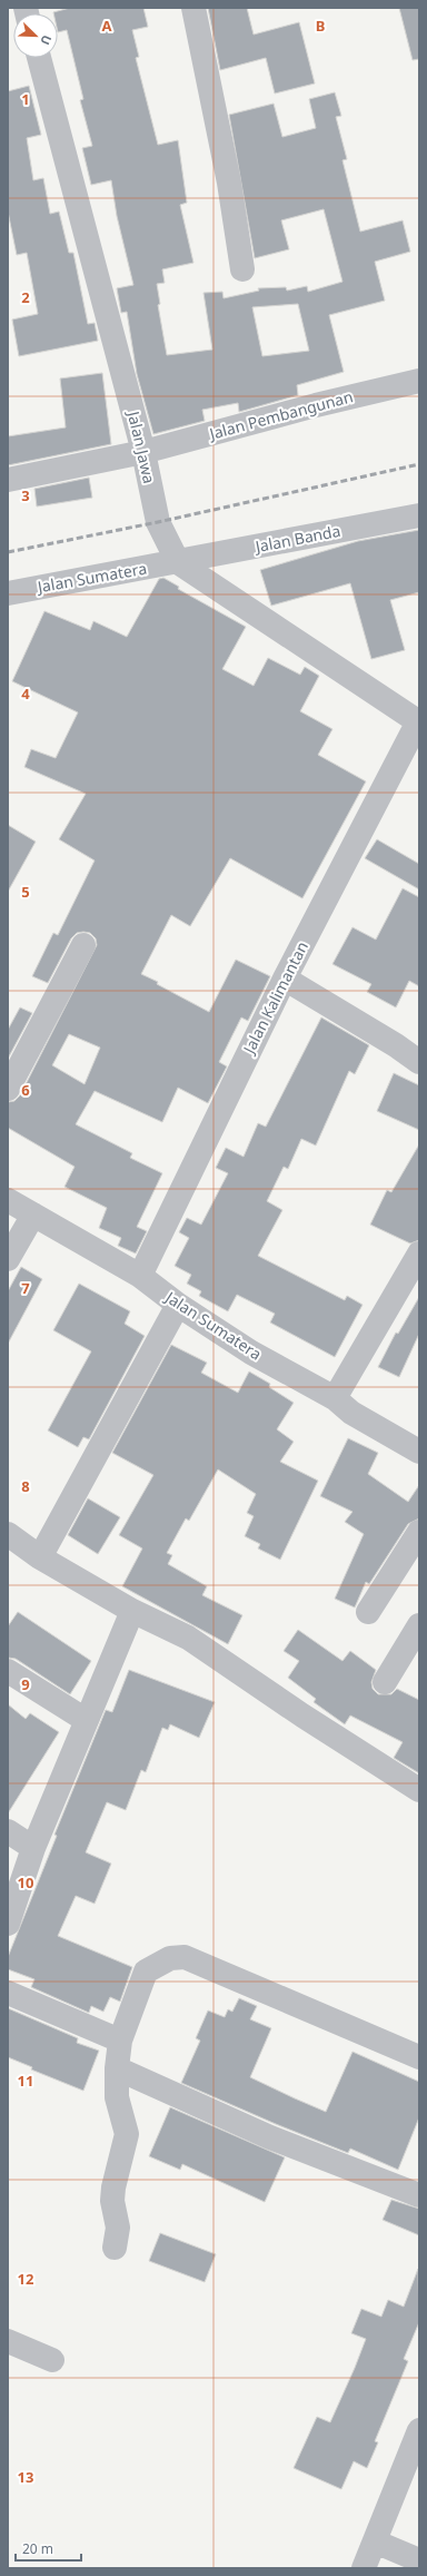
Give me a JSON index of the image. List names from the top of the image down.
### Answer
{
  "streets": {
    "street": [
      "Jalan Pembangunan",
      "Jalan Jawa",
      "Jalan Banda",
      "Jalan Sumatera",
      "Jalan Kalimantan"
    ]
  },
  "crossings": [
    ["Jalan Pembangunan", "Jalan Jawa"],
    ["Jalan Jawa", "Jalan Banda"],
    ["Jalan Jawa", "Jalan Sumatera"],
    ["Jalan Jawa", "Jalan Kalimantan"],
    ["Jalan Banda", "Jalan Sumatera"],
    ["Jalan Sumatera", "Jalan Kalimantan"]
  ],
  "scale_bar": "20 m",
  "north": "bottom right",
  "grid": {
    "columns": ["A", "B"],
    "rows": [
      "1",
      "2",
      "3",
      "4",
      "5",
      "6",
      "7",
      "8",
      "9",
      "10",
      "11",
      "12",
      "13"
    ]
  }
}
